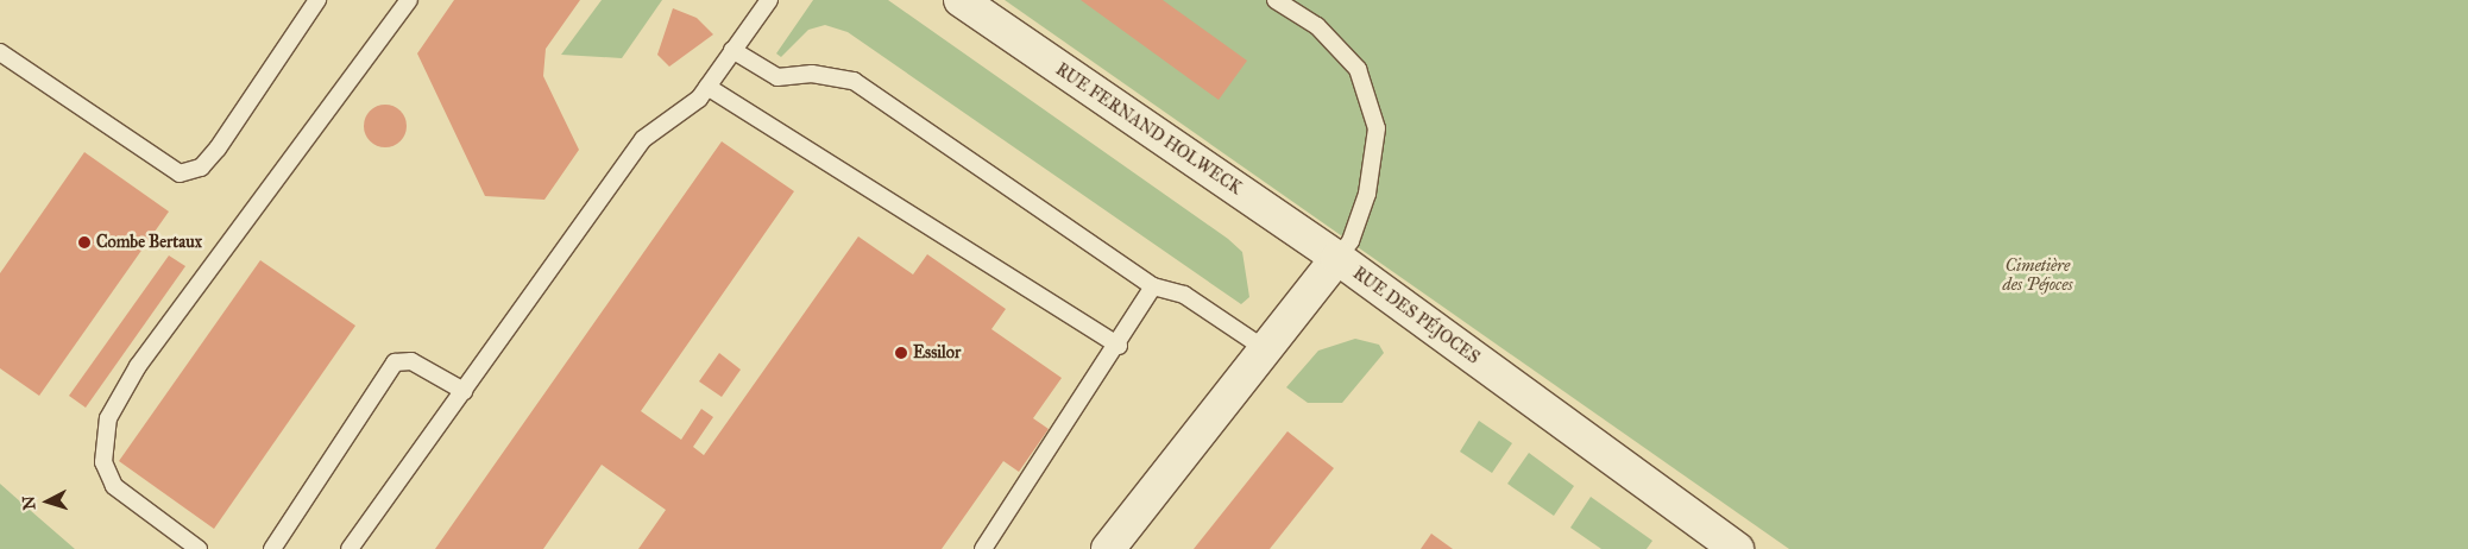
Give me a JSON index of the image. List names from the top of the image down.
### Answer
{
  "streets": {
    "street": ["RUE FERNAND HOLWECK", "RUE DES PÉJOCES"]
  },
  "crossings": [
    ["RUE FERNAND HOLWECK", "RUE DES PÉJOCES"]
  ],
  "parks": ["Cimetière des Péjoces"],
  "places": ["Combe Bertaux", "Essilor"],
  "north": "left"
}
